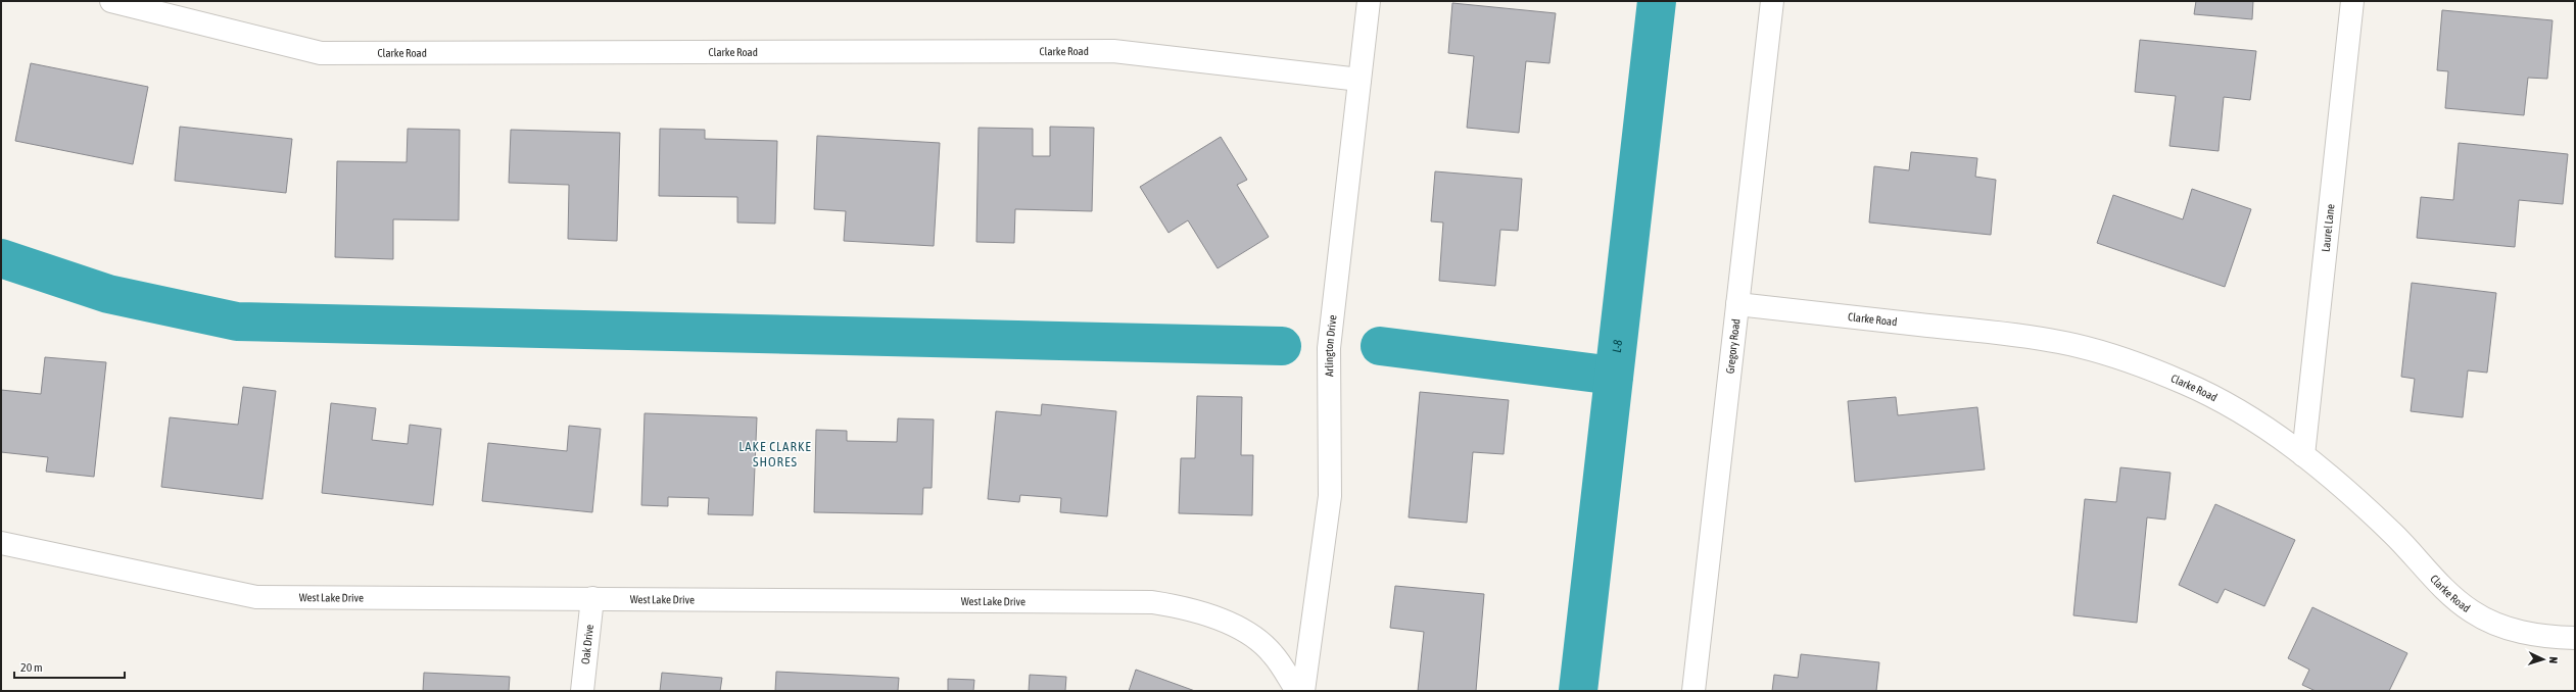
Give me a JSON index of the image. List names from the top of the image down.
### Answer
{
  "streets": {
    "street": [
      "Clarke Road",
      "Laurel Lane",
      "Arlington Drive",
      "Gregory Road",
      "West Lake Drive",
      "Oak Drive"
    ]
  },
  "crossings": [
    ["Clarke Road", "Laurel Lane"],
    ["Clarke Road", "Arlington Drive"],
    ["Clarke Road", "Gregory Road"],
    ["West Lake Drive", "Oak Drive"]
  ],
  "districts": ["LAKE CLARKE SHORES"],
  "water": ["L-8"],
  "scale_bar": "20 m",
  "north": "right"
}
